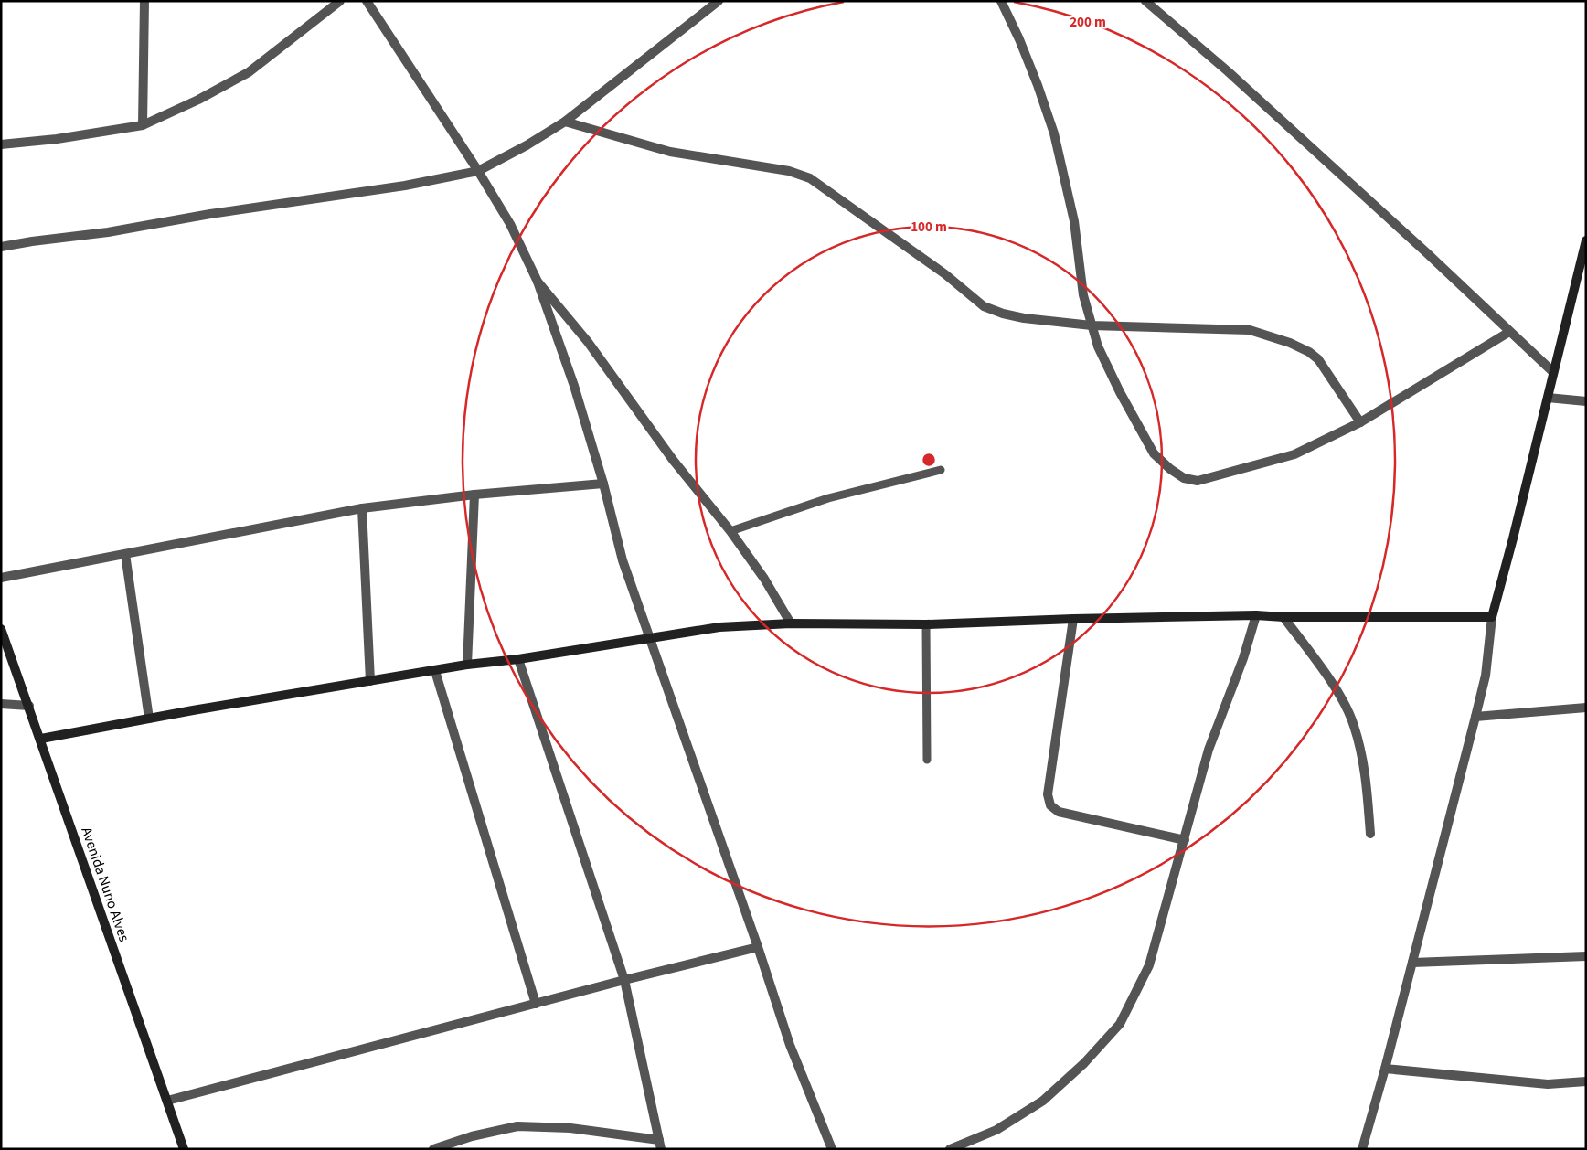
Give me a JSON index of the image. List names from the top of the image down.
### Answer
{
  "streets": {
    "street": ["Avenida Nuno Alves"]
  },
  "rings": ["200 m", "100 m"]
}
